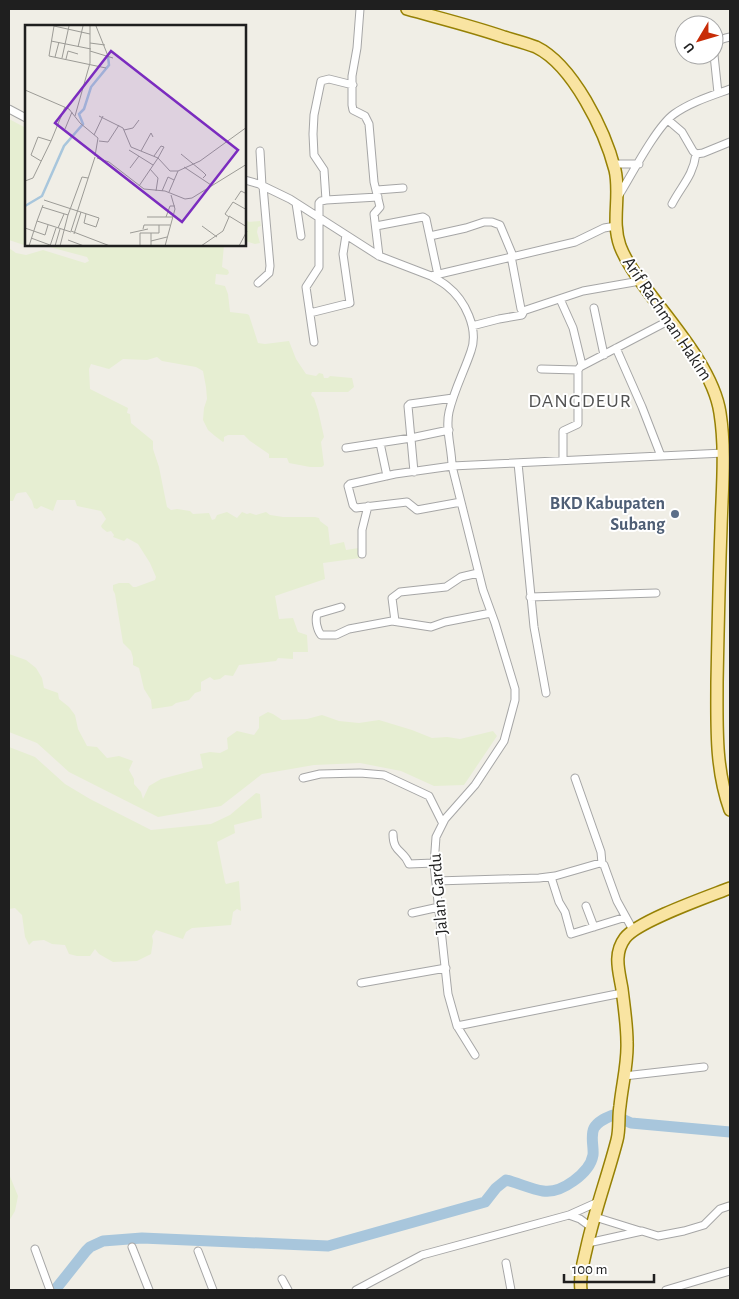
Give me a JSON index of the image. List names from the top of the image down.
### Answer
{
  "streets": {
    "main road": ["Arif Rachman Hakim"],
    "street": ["Jalan Gardu"]
  },
  "districts": ["DANGDEUR"],
  "places": ["BKD Kabupaten Subang"],
  "scale_bar": "100 m",
  "north": "bottom left"
}
